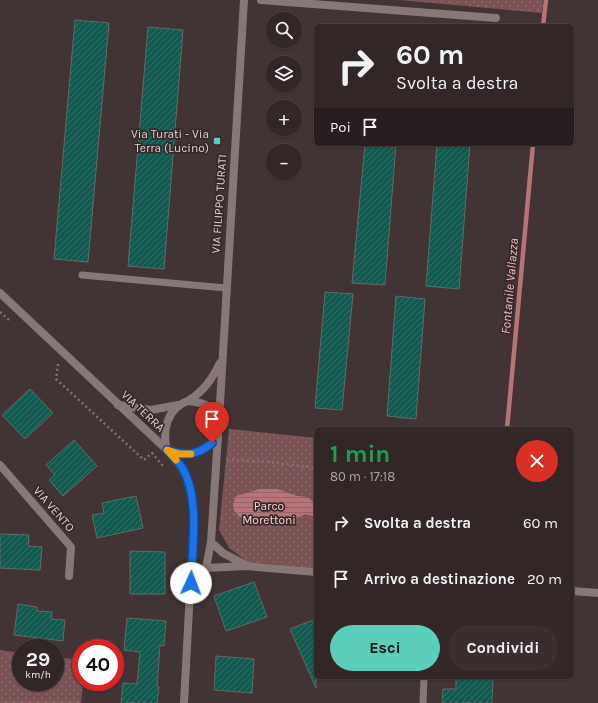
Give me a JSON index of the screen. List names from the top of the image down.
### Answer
{
  "streets": {
    "street": ["VIA FILIPPO TURATI", "VIA TERRA", "VIA VENTO"]
  },
  "crossings": [
    ["VIA FILIPPO TURATI", "VIA TERRA"]
  ],
  "water": ["Fontanile Vallazza"],
  "parks": ["Parco Morettoni"],
  "places": {
    "transit": ["Via Turati - Via Terra (Lucino)"]
  },
  "page": {
    "map_buttons": ["+", "−"],
    "turn": ["60 m", "Svolta a destra"],
    "then": "Poi",
    "heading": ["1 min", "80 m · 17:18"],
    "list": [
      {
        "name": "Svolta a destra",
        "value": "60 m"
      },
      {
        "name": "Arrivo a destinazione",
        "value": "20 m"
      }
    ],
    "buttons": ["Esci", "Condividi"],
    "speed": "29 km/h",
    "limit": "40"
  }
}
